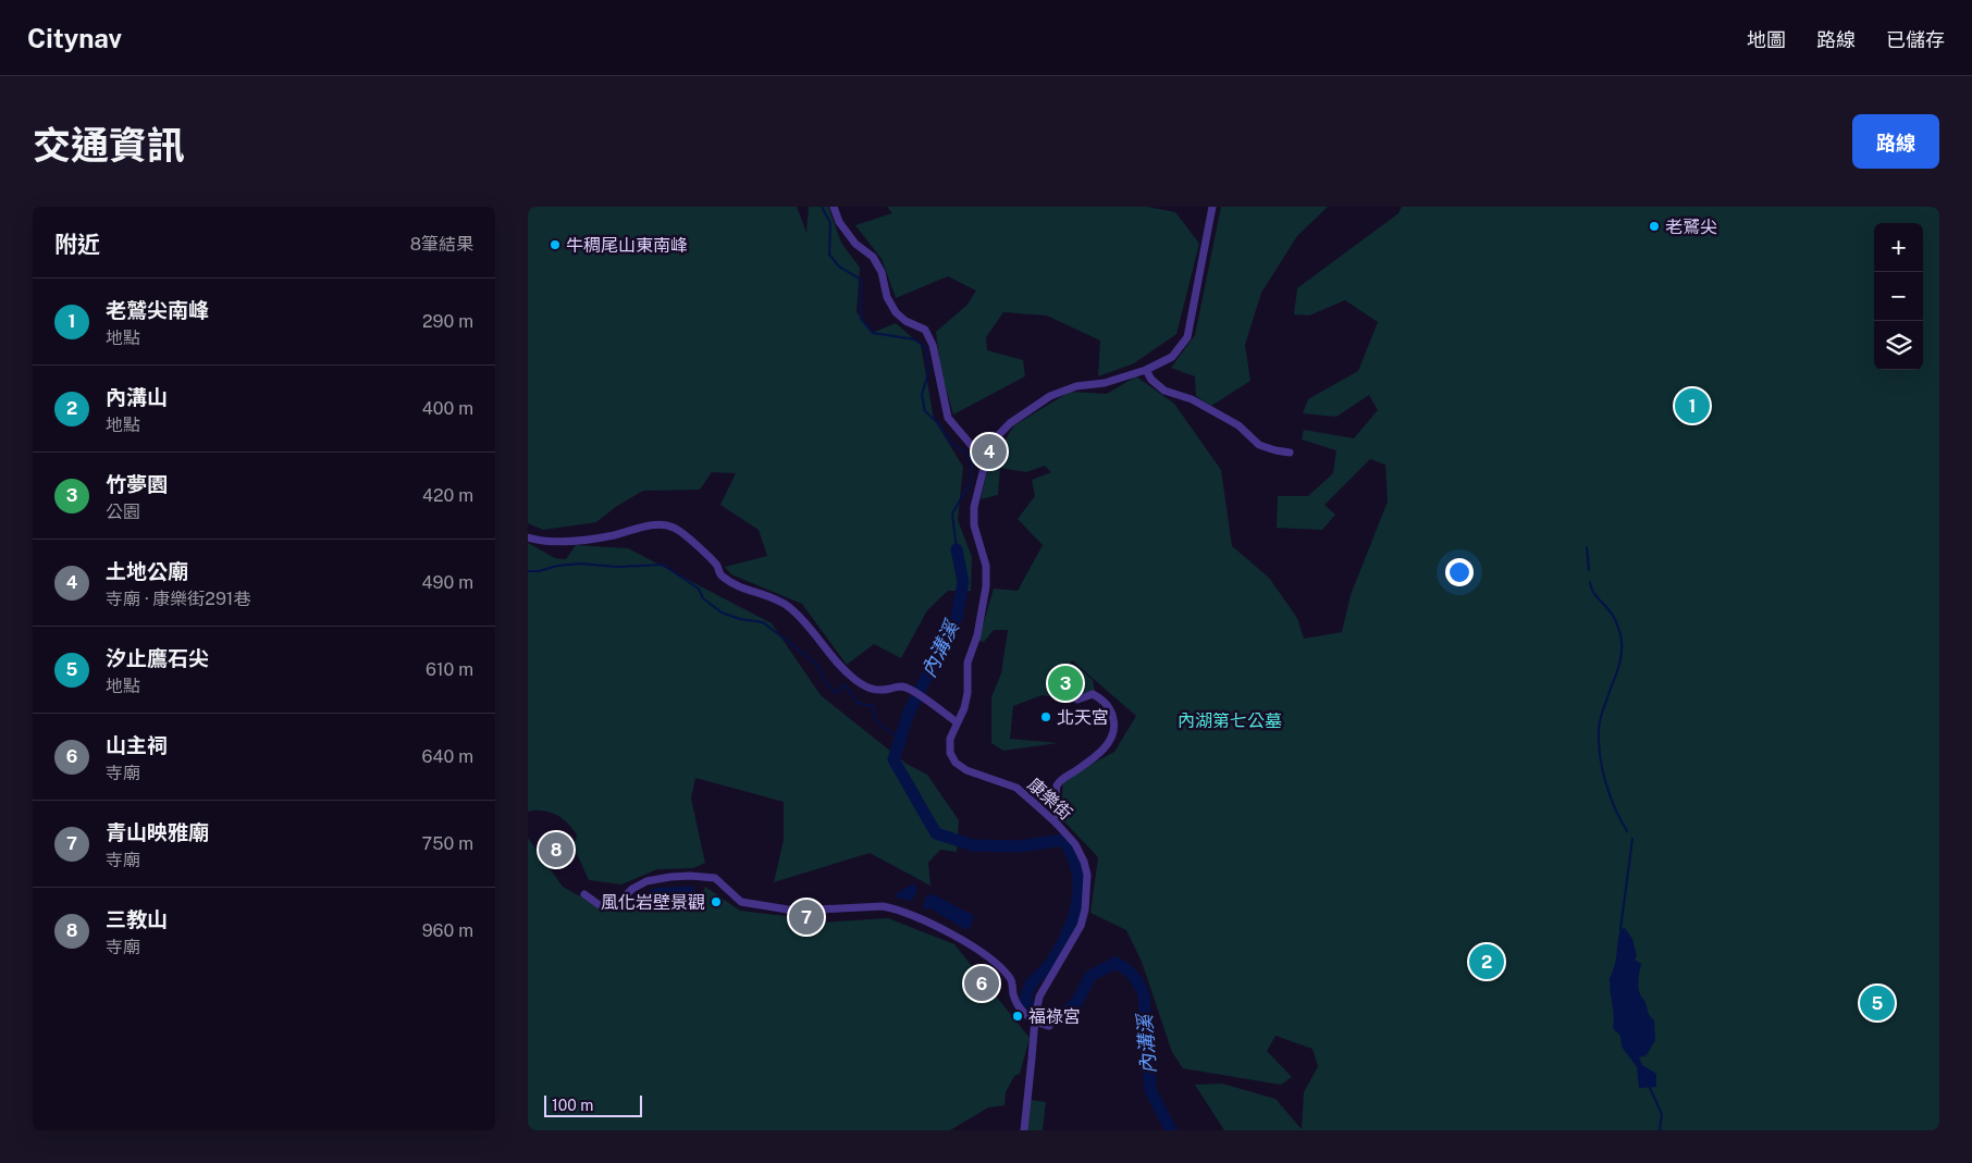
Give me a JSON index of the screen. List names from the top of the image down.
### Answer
{
  "streets": {
    "street": ["康樂街"]
  },
  "water": ["內溝溪"],
  "parks": ["內湖第七公墓"],
  "places": [
    "老鷲尖",
    "牛稠尾山東南峰",
    "北天宮",
    "風化岩壁景觀",
    "福祿宮"
  ],
  "scale_bar": "100 m",
  "page": {
    "header": "Citynav",
    "nav": ["地圖", "路線", "已儲存"],
    "title": "交通資訊",
    "buttons": "路線",
    "heading": ["附近", "8筆結果"],
    "map_buttons": ["+", "−"],
    "list": [
      {
        "mark": "1",
        "name": "老鷲尖南峰",
        "note": "地點",
        "value": "290 m"
      },
      {
        "mark": "2",
        "name": "內溝山",
        "note": "地點",
        "value": "400 m"
      },
      {
        "mark": "3",
        "name": "竹夢園",
        "note": "公園",
        "value": "420 m"
      },
      {
        "mark": "4",
        "name": "土地公廟",
        "note": "寺廟 · 康樂街291巷",
        "value": "490 m"
      },
      {
        "mark": "5",
        "name": "汐止鷹石尖",
        "note": "地點",
        "value": "610 m"
      },
      {
        "mark": "6",
        "name": "山主祠",
        "note": "寺廟",
        "value": "640 m"
      },
      {
        "mark": "7",
        "name": "青山映雅廟",
        "note": "寺廟",
        "value": "750 m"
      },
      {
        "mark": "8",
        "name": "三教山",
        "note": "寺廟",
        "value": "960 m"
      }
    ],
    "pins": [
      "1",
      "4",
      "3",
      "8",
      "7",
      "2",
      "6",
      "5"
    ],
    "scale": "100 m"
  }
}
